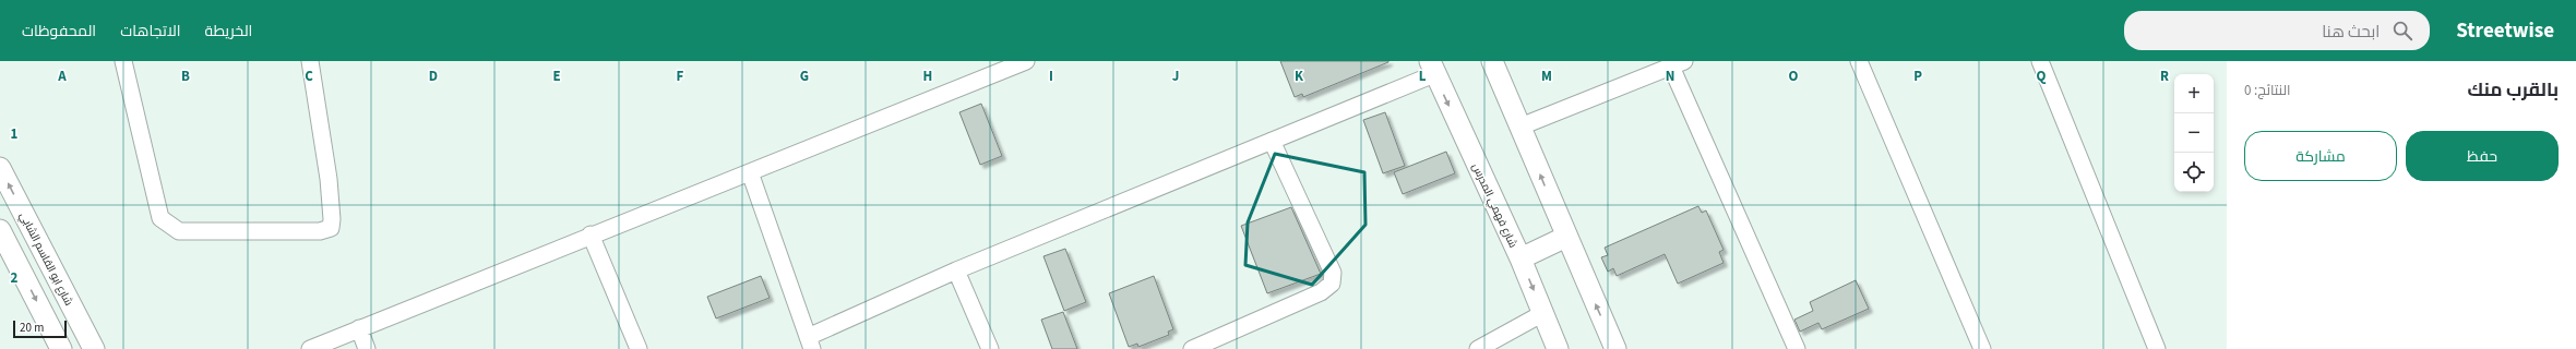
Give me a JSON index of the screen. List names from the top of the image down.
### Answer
{
  "streets": {
    "street": ["شارع فهمي المدرس", "شارع ابو القاسم الشابي"]
  },
  "scale_bar": "20 m",
  "page": {
    "header": "Streetwise",
    "search": "ابحث هنا",
    "nav": ["الخريطة", "الاتجاهات", "المحفوظات"],
    "heading": ["بالقرب منك", "النتائج: 0"],
    "map_buttons": ["+", "−"],
    "buttons": ["حفظ", "مشاركة"],
    "scale": "20 m"
  },
  "grid": {
    "columns": [
      "A",
      "B",
      "C",
      "D",
      "E",
      "F",
      "G",
      "H",
      "I",
      "J",
      "K",
      "L",
      "M",
      "N",
      "O",
      "P",
      "Q",
      "R"
    ],
    "rows": ["1", "2"]
  }
}
